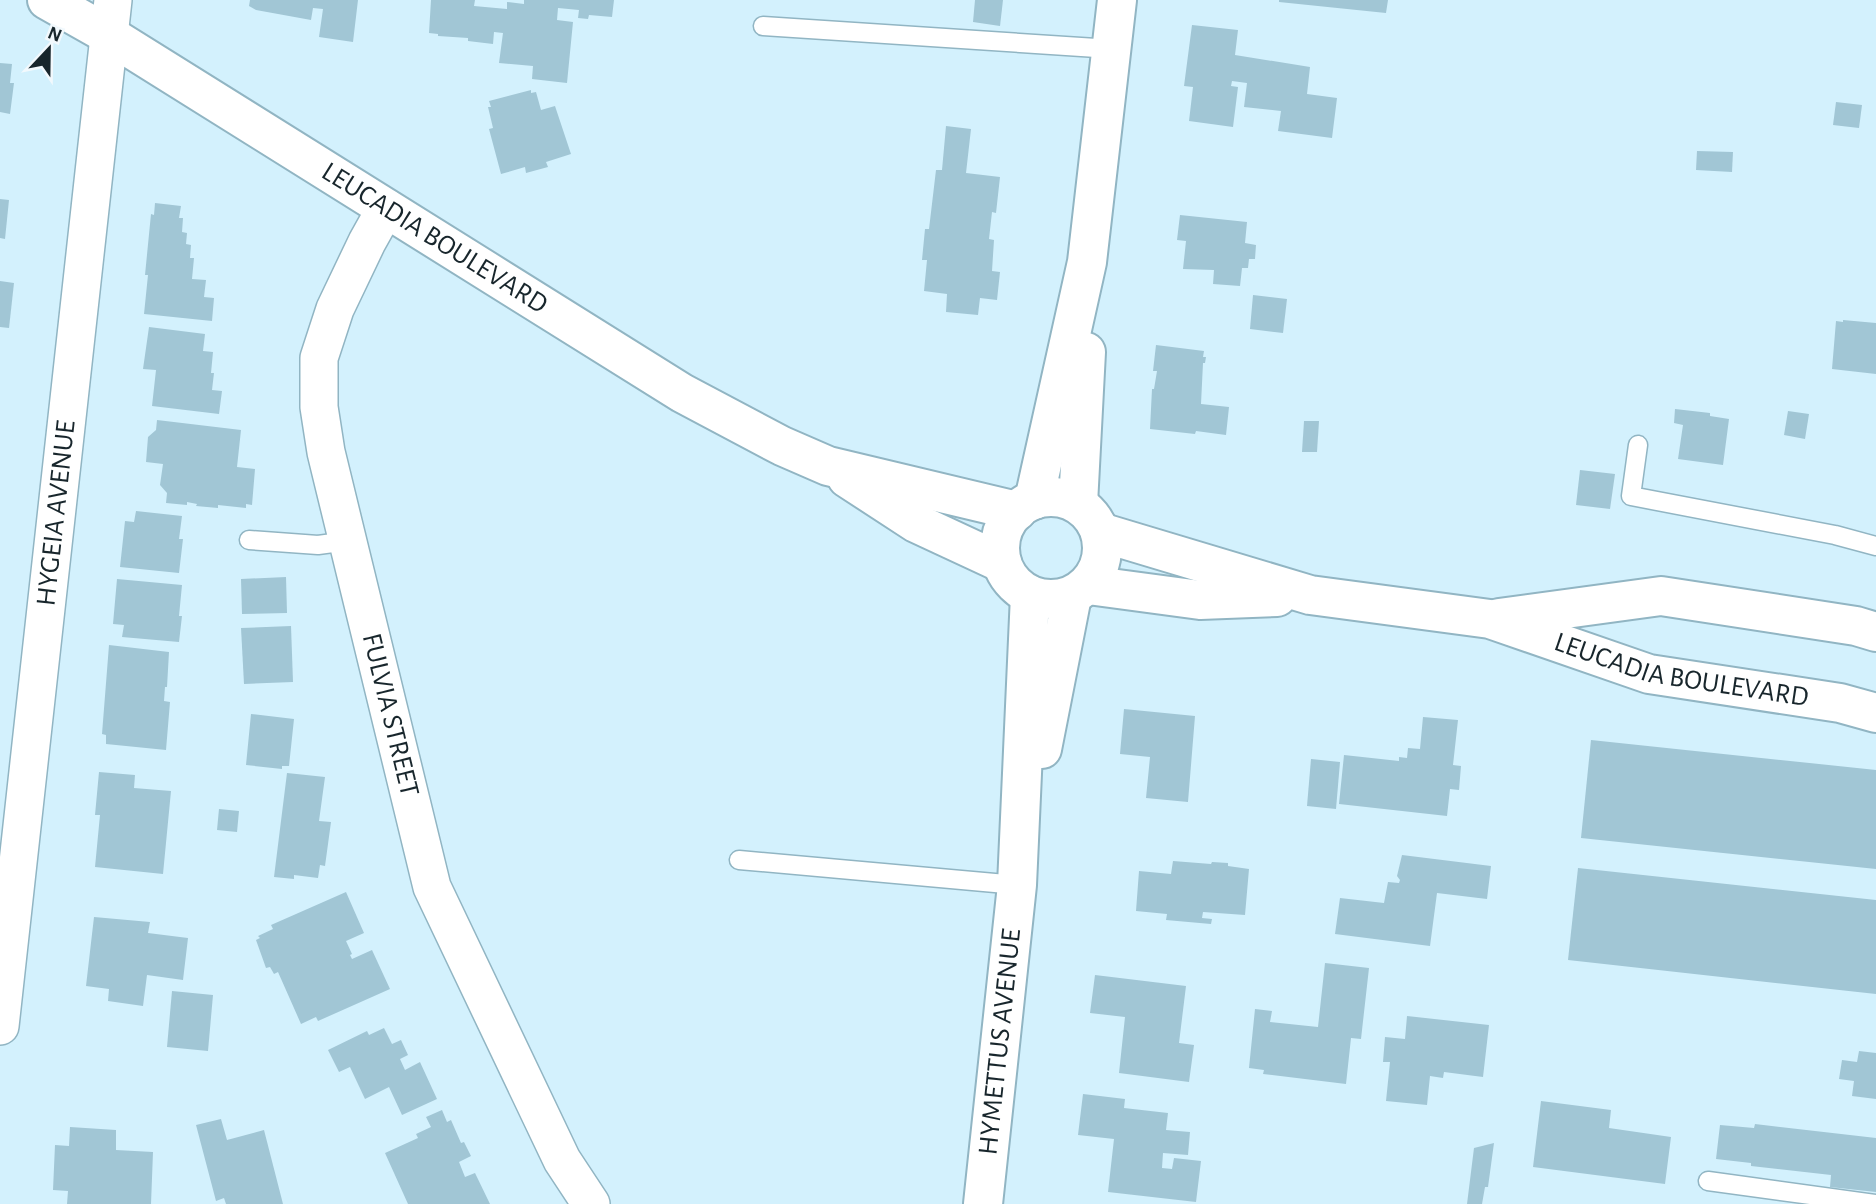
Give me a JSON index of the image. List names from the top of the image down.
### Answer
{
  "streets": {
    "main road": ["LEUCADIA BOULEVARD", "HYMETTUS AVENUE"],
    "street": ["HYGEIA AVENUE", "FULVIA STREET"]
  },
  "crossings": [
    ["LEUCADIA BOULEVARD", "HYGEIA AVENUE"],
    ["LEUCADIA BOULEVARD", "FULVIA STREET"],
    ["LEUCADIA BOULEVARD", "HYMETTUS AVENUE"]
  ],
  "north": "top"
}
